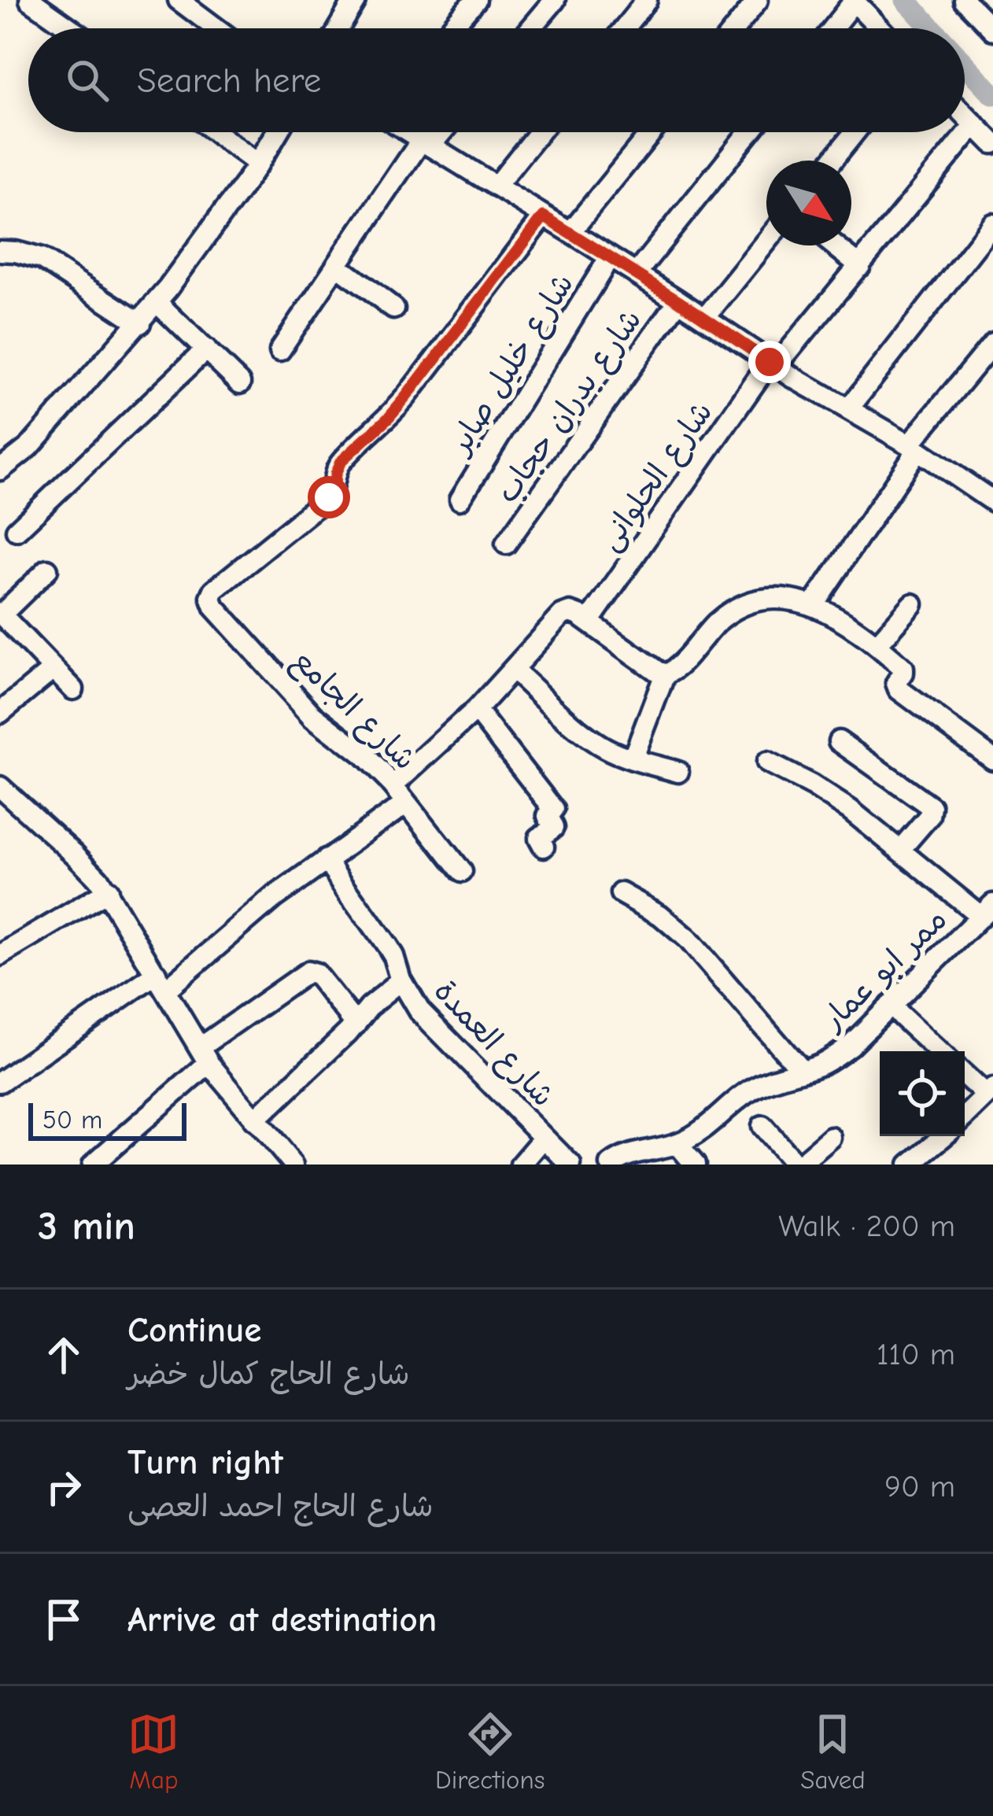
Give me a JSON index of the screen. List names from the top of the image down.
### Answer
{
  "streets": {
    "street": [
      "شارع خليل صابر",
      "شارع بدران حجاب",
      "شارع الحلوانى",
      "شارع الجامع",
      "ممر ابو عمار",
      "شارع العمدة"
    ]
  },
  "scale_bar": "50 m",
  "north": "bottom right",
  "page": {
    "search": "Search here",
    "scale": "50 m",
    "heading": ["3 min", "Walk · 200 m"],
    "list": [
      ["Continue", "شارع الحاج كمال خضر", "110 m"],
      ["Turn right", "شارع الحاج احمد العصى", "90 m"],
      "Arrive at destination"
    ],
    "nav": ["Map", "Directions", "Saved"]
  }
}
